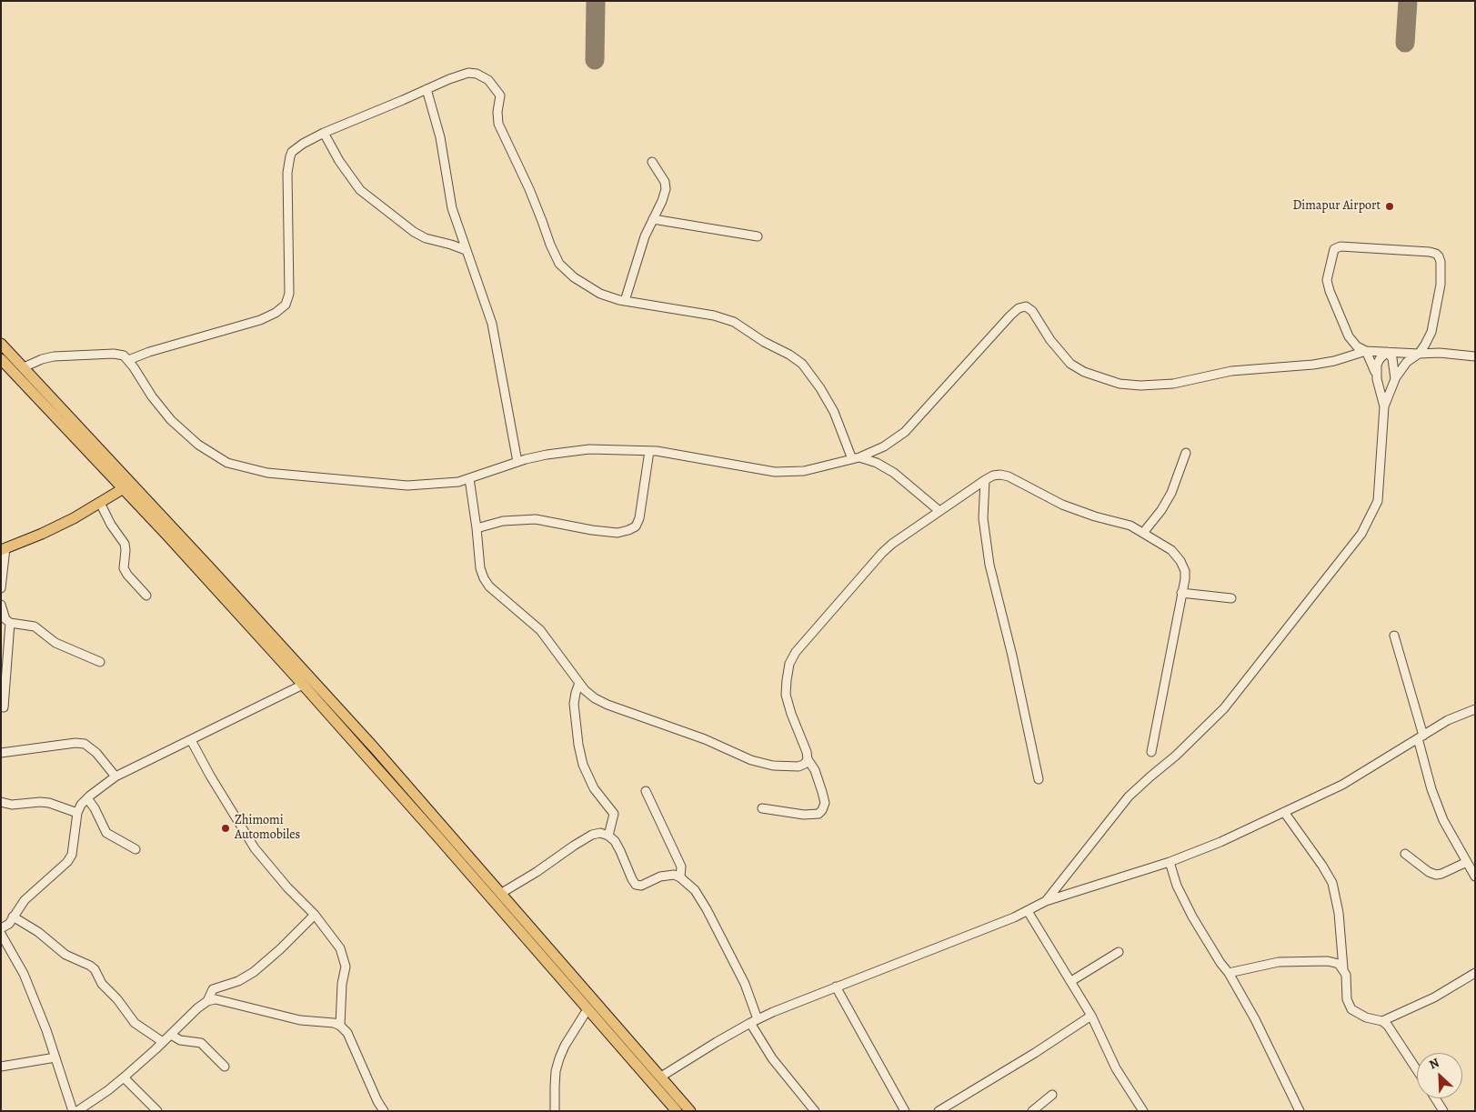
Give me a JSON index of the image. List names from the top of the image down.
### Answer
{
  "places": ["Dimapur Airport", "Zhimomi Automobiles"],
  "north": "top left"
}
